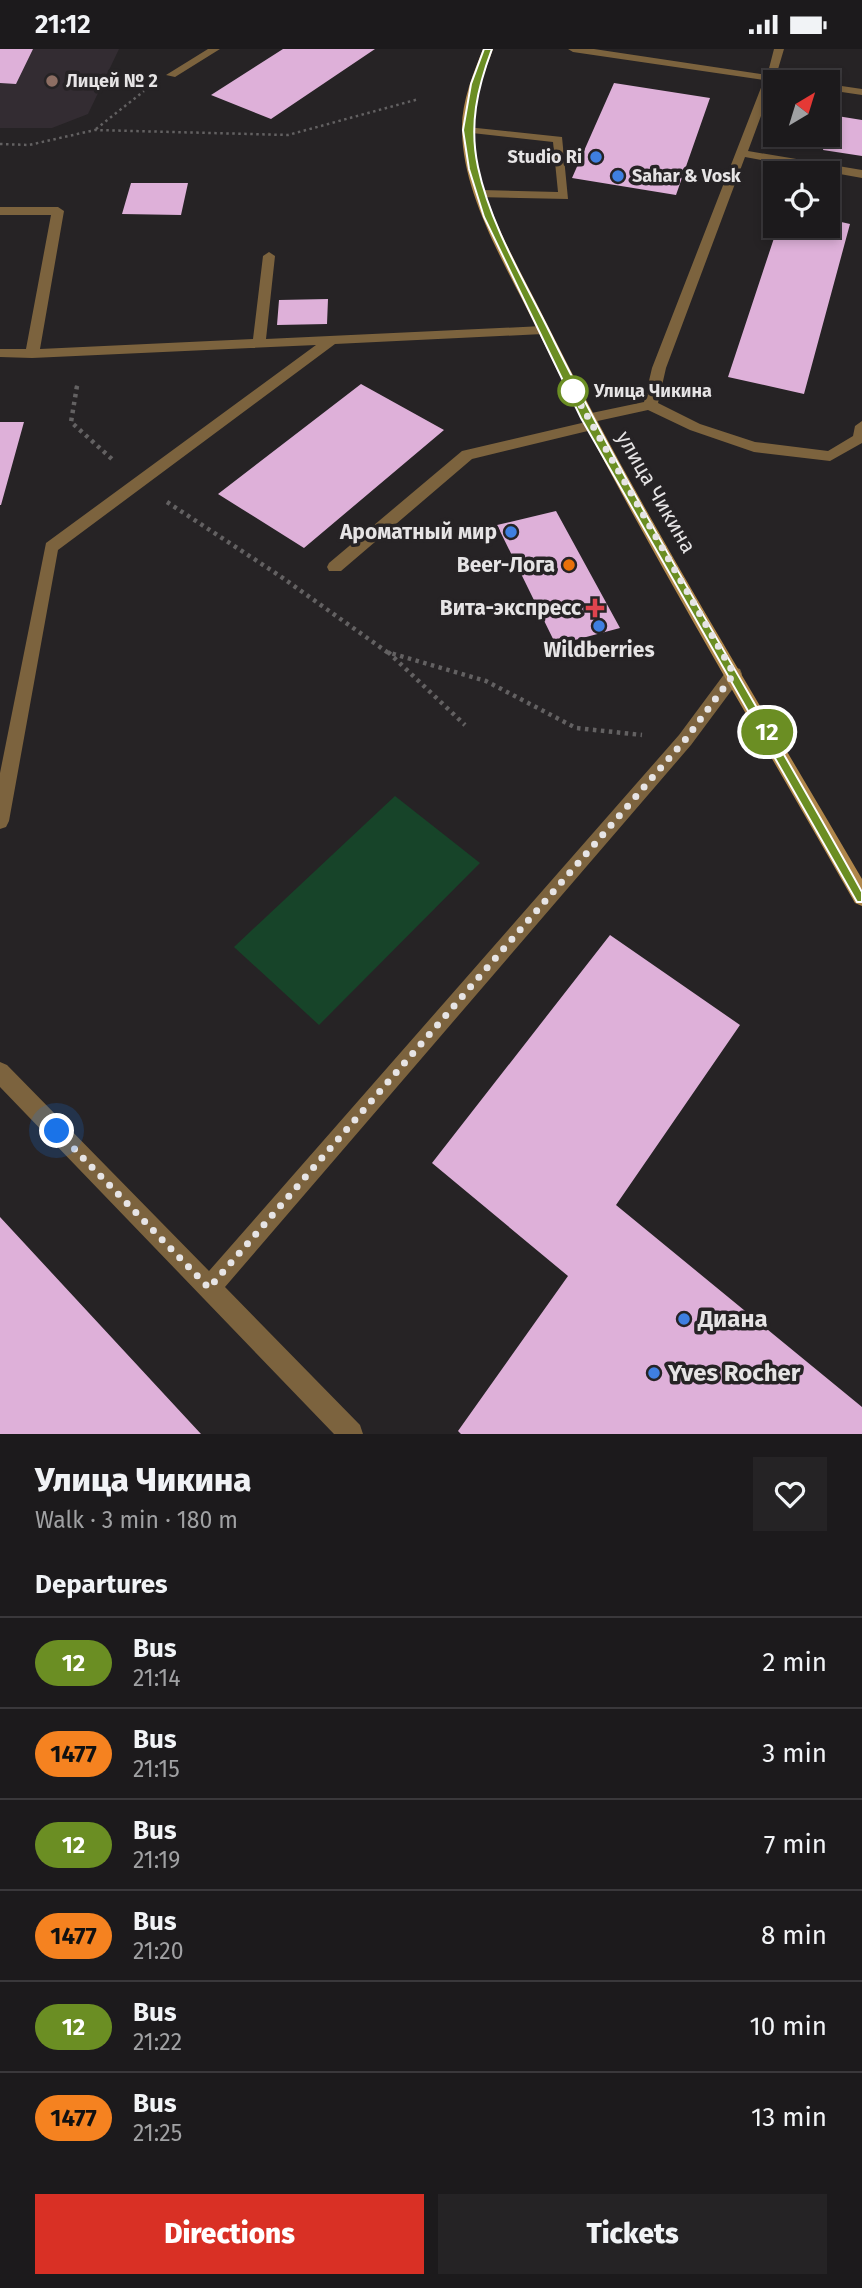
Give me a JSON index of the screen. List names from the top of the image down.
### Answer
{
  "streets": {
    "street": ["улица Чикина"]
  },
  "places": {
    "other": [
      "Лицей № 2",
      "Studio Ri",
      "Sahar & Vosk",
      "Улица Чикина",
      "Ароматный мир",
      "Beer-Лога",
      "Wildberries",
      "Диана",
      "Yves Rocher"
    ],
    "health": ["Вита-экспресс"]
  },
  "lines": ["bus line 12"],
  "north": "top right",
  "page": {
    "status": "21:12",
    "on_map": "12",
    "heading": [
      ["Улица Чикина", "Walk · 3 min · 180 m"],
      "Departures"
    ],
    "list": [
      {
        "mark": "12",
        "name": "Bus",
        "note": "21:14",
        "value": "2 min"
      },
      {
        "mark": "1477",
        "name": "Bus",
        "note": "21:15",
        "value": "3 min"
      },
      {
        "mark": "12",
        "name": "Bus",
        "note": "21:19",
        "value": "7 min"
      },
      {
        "mark": "1477",
        "name": "Bus",
        "note": "21:20",
        "value": "8 min"
      },
      {
        "mark": "12",
        "name": "Bus",
        "note": "21:22",
        "value": "10 min"
      },
      {
        "mark": "1477",
        "name": "Bus",
        "note": "21:25",
        "value": "13 min"
      }
    ],
    "buttons": ["Directions", "Tickets"]
  }
}
